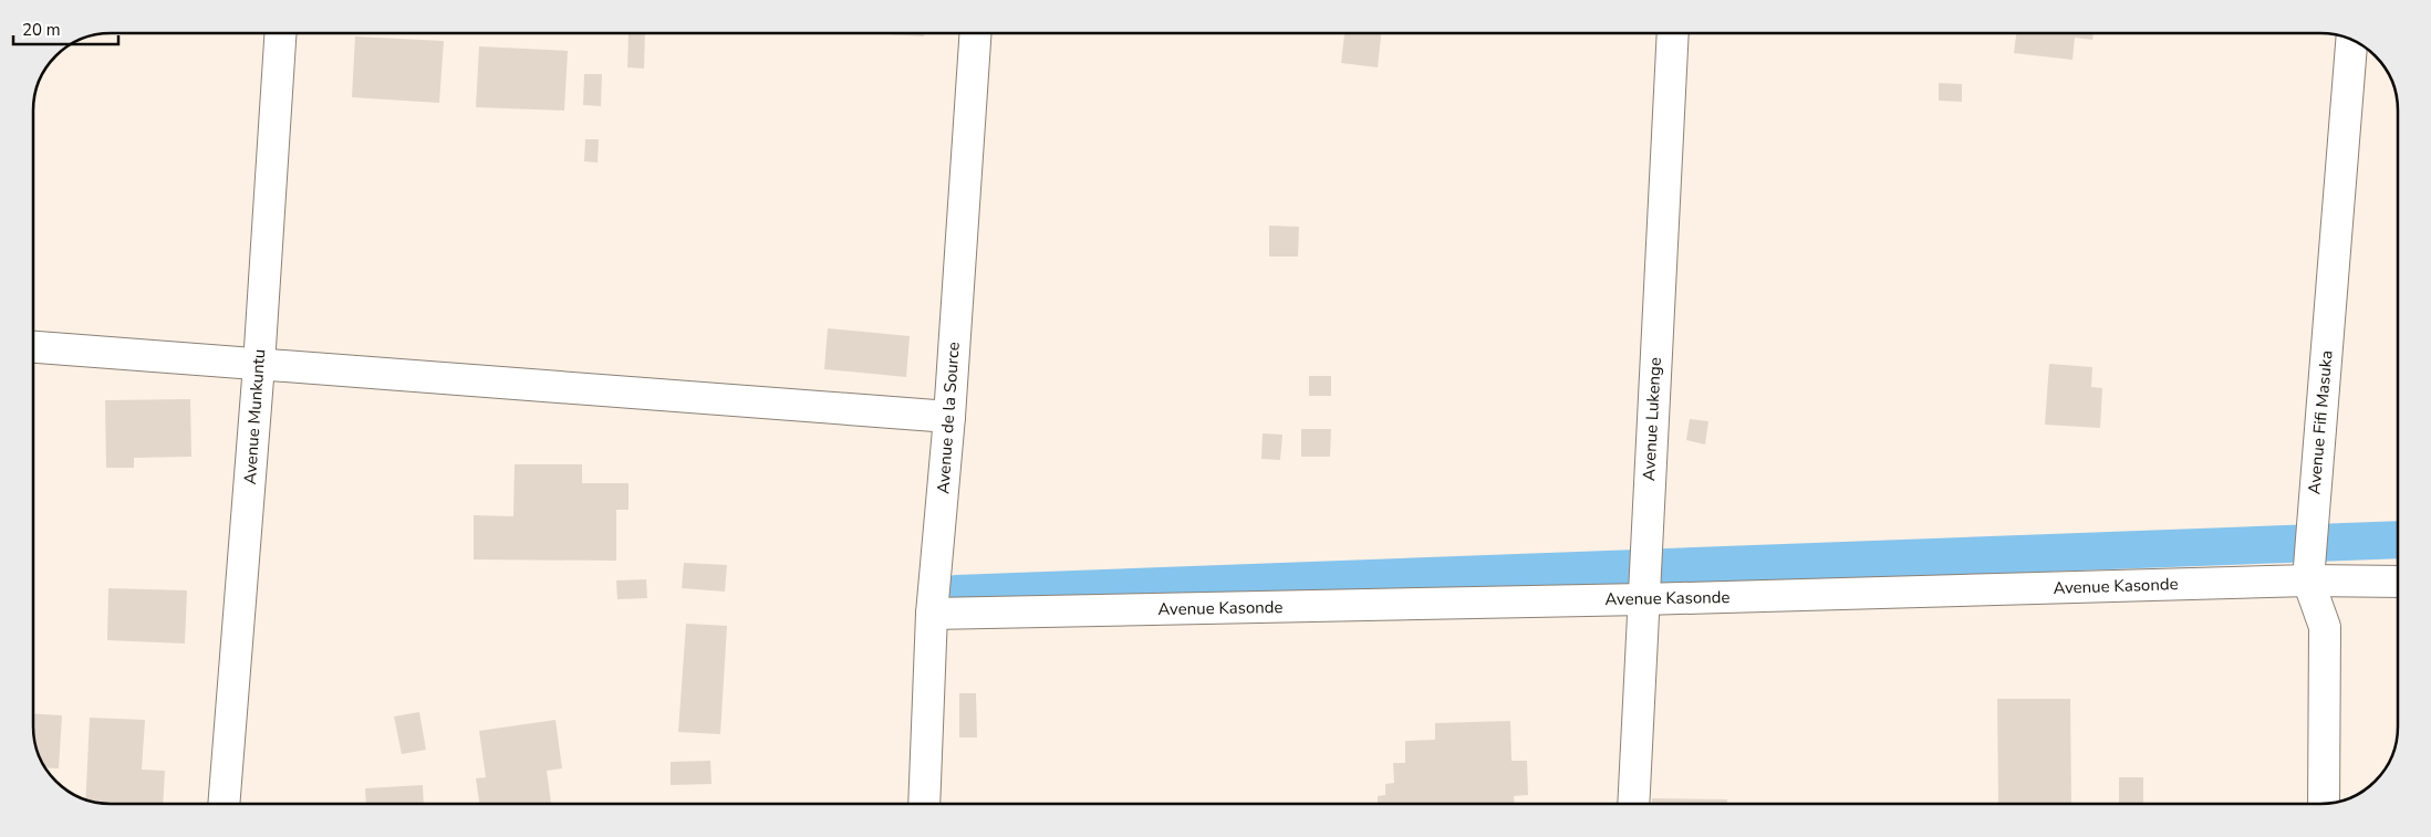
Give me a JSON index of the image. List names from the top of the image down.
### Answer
{
  "streets": {
    "street": [
      "Avenue Munkuntu",
      "Avenue de la Source",
      "Avenue Lukenge",
      "Avenue Fifi Masuka",
      "Avenue Kasonde"
    ]
  },
  "crossings": [
    ["Avenue de la Source", "Avenue Kasonde"],
    ["Avenue Lukenge", "Avenue Kasonde"],
    ["Avenue Fifi Masuka", "Avenue Kasonde"]
  ],
  "scale_bar": "20 m"
}
